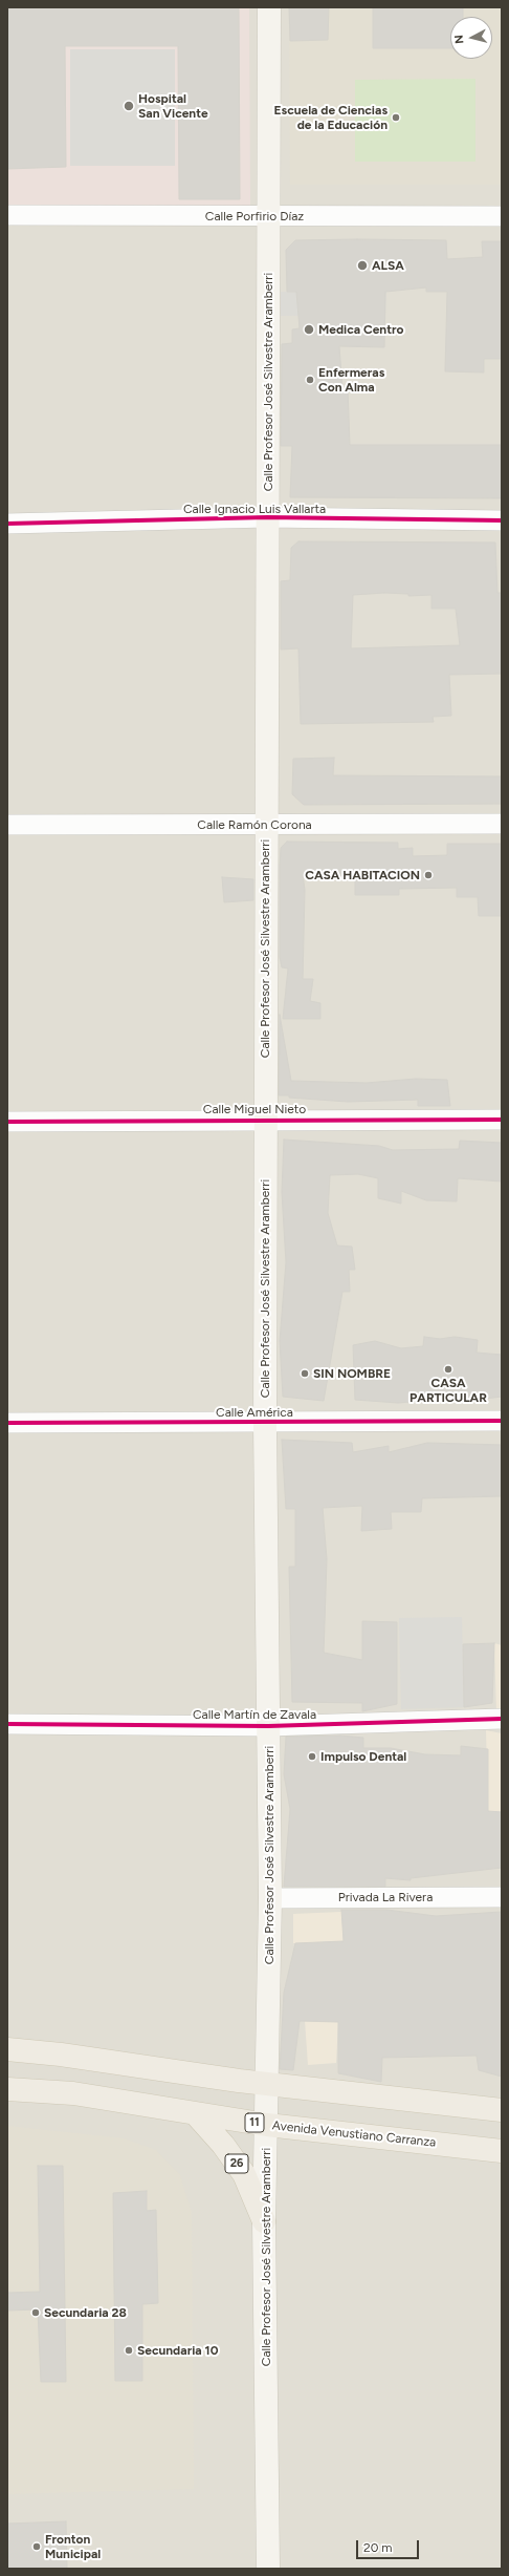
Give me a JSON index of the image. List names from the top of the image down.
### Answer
{
  "streets": {
    "main road": [
      "Calle Profesor José Silvestre Aramberri",
      "11",
      "Avenida Venustiano Carranza",
      "26"
    ],
    "street": [
      "Calle Porfirio Díaz",
      "Calle Ignacio Luis Vallarta",
      "Calle Ramón Corona",
      "Calle Miguel Nieto",
      "Calle América",
      "Calle Martín de Zavala",
      "Privada La Rivera"
    ]
  },
  "crossings": [
    ["Calle Porfirio Díaz", "Calle Profesor José Silvestre Aramberri"],
    ["Calle Profesor José Silvestre Aramberri", "Calle Ignacio Luis Vallarta"],
    ["Calle Profesor José Silvestre Aramberri", "Calle Ramón Corona"],
    ["Calle Profesor José Silvestre Aramberri", "Calle Miguel Nieto"],
    ["Calle Profesor José Silvestre Aramberri", "Calle América"],
    ["Calle Profesor José Silvestre Aramberri", "Calle Martín de Zavala"],
    ["Calle Profesor José Silvestre Aramberri", "Privada La Rivera"],
    ["Calle Profesor José Silvestre Aramberri", "Avenida Venustiano Carranza"],
    ["Calle Profesor José Silvestre Aramberri", "26"],
    ["Avenida Venustiano Carranza", "26"]
  ],
  "places": [
    "Hospital San Vicente",
    "Escuela de Ciencias de la Educación",
    "ALSA",
    "Medica Centro",
    "Enfermeras Con Alma",
    "CASA HABITACION",
    "CASA PARTICULAR",
    "SIN NOMBRE",
    "Impulso Dental",
    "Secundaria 28",
    "Secundaria 10",
    "Fronton Municipal"
  ],
  "scale_bar": "20 m",
  "north": "left"
}
